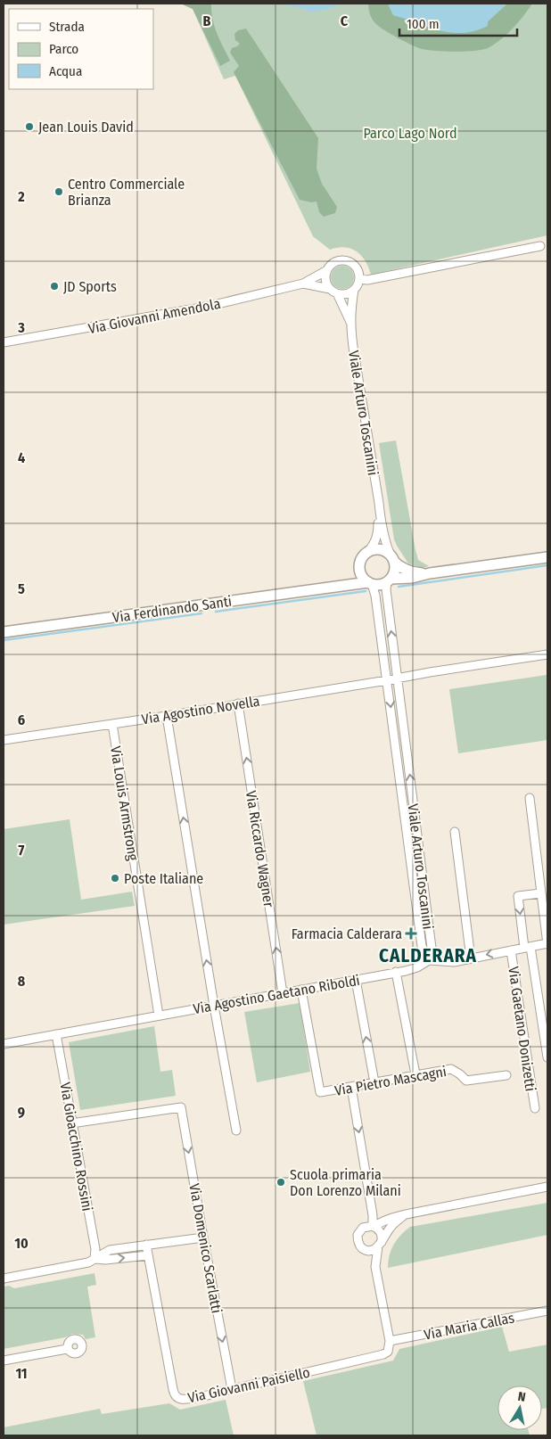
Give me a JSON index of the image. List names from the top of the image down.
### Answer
{
  "streets": {
    "main road": ["Via Ferdinando Santi"],
    "street": [
      "Via Giovanni Amendola",
      "Viale Arturo Toscanini",
      "Via Agostino Novella",
      "Via Louis Armstrong",
      "Via Riccardo Wagner",
      "Via Agostino Gaetano Riboldi",
      "Via Gaetano Donizetti",
      "Via Pietro Mascagni",
      "Via Gioacchino Rossini",
      "Via Domenico Scarlatti",
      "Via Maria Callas",
      "Via Giovanni Paisiello"
    ]
  },
  "crossings": [
    ["Via Giovanni Amendola", "Viale Arturo Toscanini"],
    ["Viale Arturo Toscanini", "Via Ferdinando Santi"],
    ["Viale Arturo Toscanini", "Via Agostino Novella"],
    ["Viale Arturo Toscanini", "Via Agostino Gaetano Riboldi"],
    ["Via Agostino Novella", "Via Louis Armstrong"],
    ["Via Agostino Novella", "Via Riccardo Wagner"],
    ["Via Louis Armstrong", "Via Agostino Gaetano Riboldi"],
    ["Via Riccardo Wagner", "Via Agostino Gaetano Riboldi"],
    ["Via Agostino Gaetano Riboldi", "Via Gaetano Donizetti"],
    ["Via Agostino Gaetano Riboldi", "Via Pietro Mascagni"],
    ["Via Agostino Gaetano Riboldi", "Via Gioacchino Rossini"],
    ["Via Gioacchino Rossini", "Via Domenico Scarlatti"],
    ["Via Domenico Scarlatti", "Via Giovanni Paisiello"],
    ["Via Maria Callas", "Via Giovanni Paisiello"]
  ],
  "districts": ["CALDERARA"],
  "parks": ["Parco Lago Nord"],
  "places": {
    "other": [
      "Jean Louis David",
      "Centro Commerciale Brianza",
      "JD Sports",
      "Poste Italiane",
      "Scuola primaria Don Lorenzo Milani"
    ],
    "health": ["Farmacia Calderara"]
  },
  "legend": ["Strada", "Parco", "Acqua"],
  "scale_bar": "100 m",
  "north": "top",
  "grid": {
    "columns": ["B", "C"],
    "rows": [
      "2",
      "3",
      "4",
      "5",
      "6",
      "7",
      "8",
      "9",
      "10",
      "11"
    ]
  }
}
